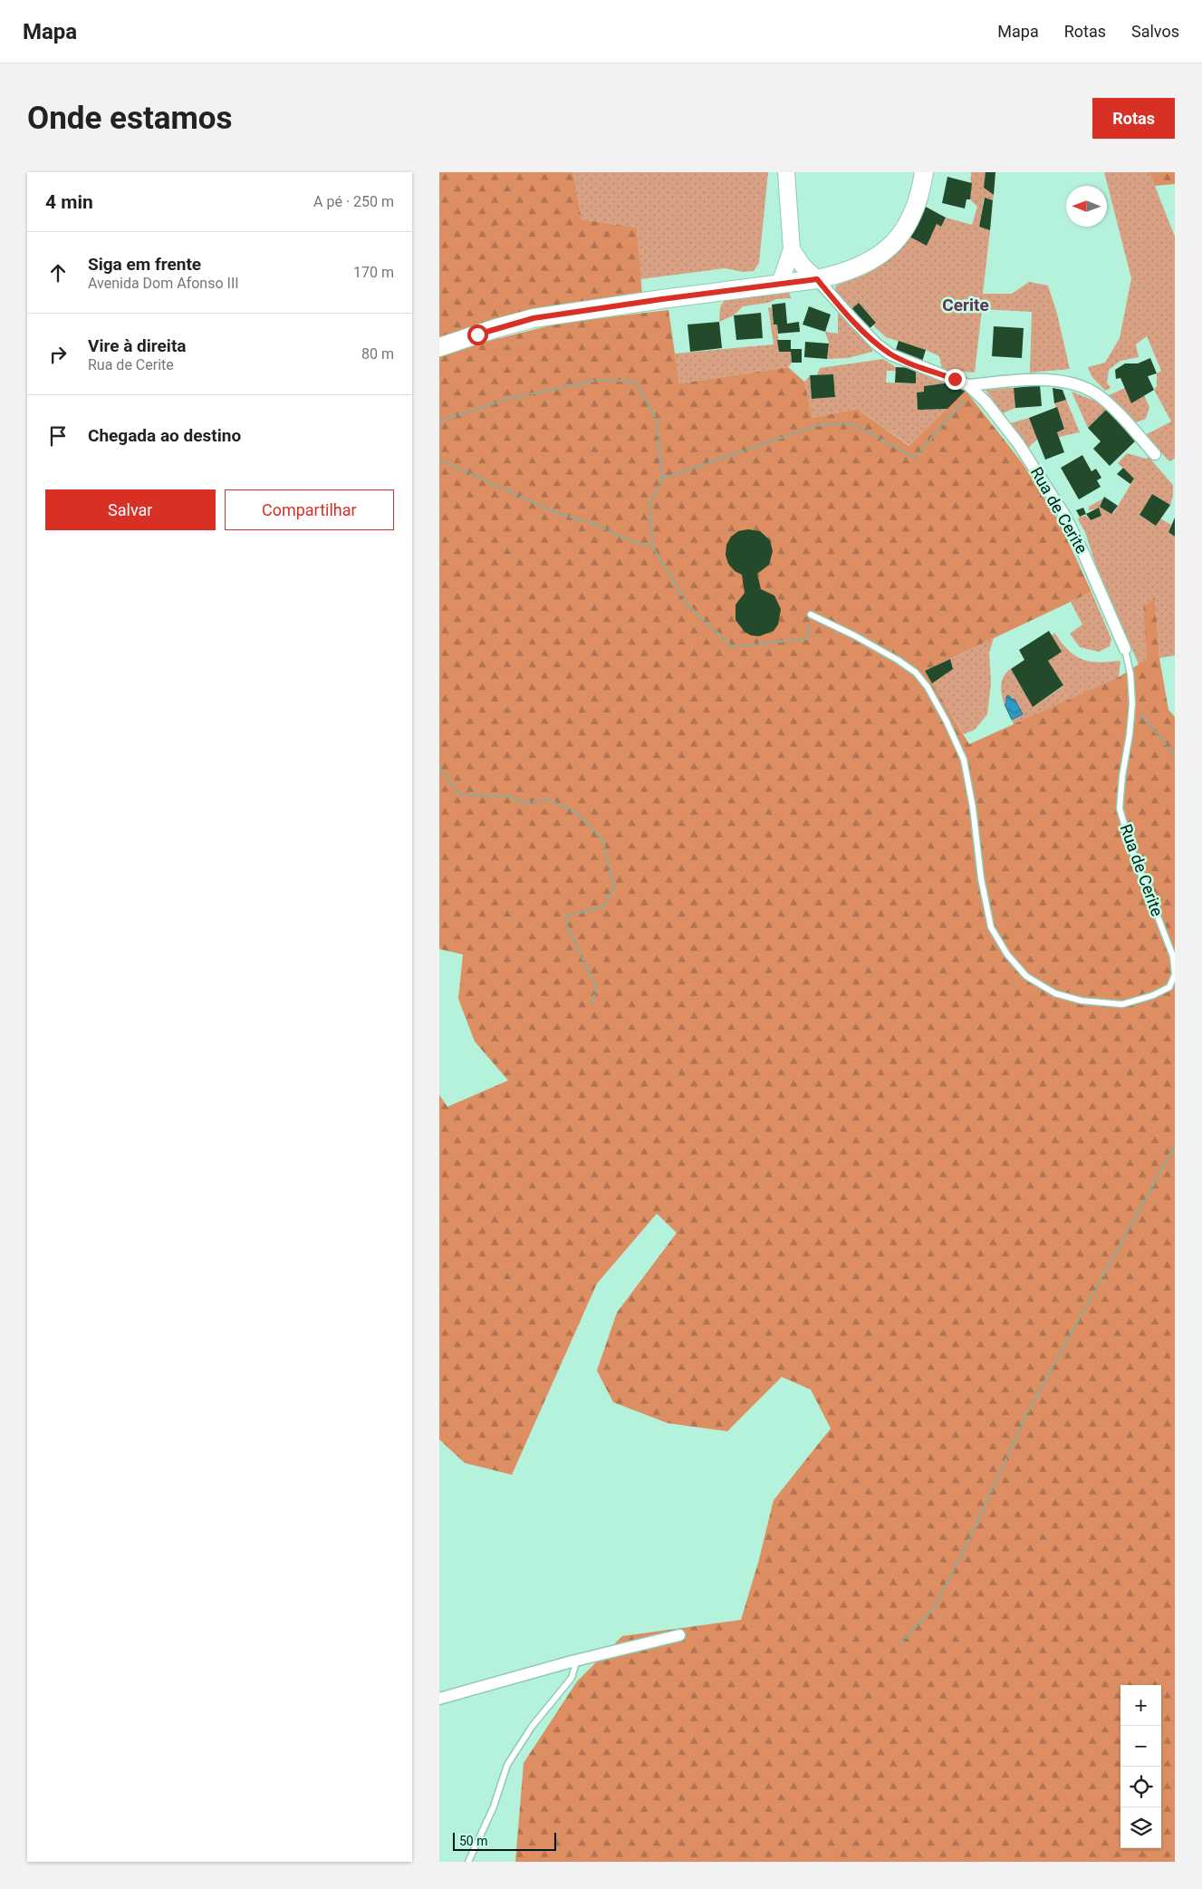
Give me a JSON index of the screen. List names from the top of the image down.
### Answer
{
  "streets": {
    "street": ["Rua de Cerite"]
  },
  "districts": ["Cerite"],
  "scale_bar": "50 m",
  "north": "left",
  "page": {
    "header": "Mapa",
    "nav": ["Mapa", "Rotas", "Salvos"],
    "buttons": [
      "Rotas",
      ["Salvar", "Compartilhar"]
    ],
    "title": "Onde estamos",
    "heading": ["4 min", "A pé · 250 m"],
    "list": [
      ["Siga em frente", "Avenida Dom Afonso III", "170 m"],
      ["Vire à direita", "Rua de Cerite", "80 m"],
      "Chegada ao destino"
    ],
    "map_buttons": ["+", "−"],
    "scale": "50 m"
  }
}
